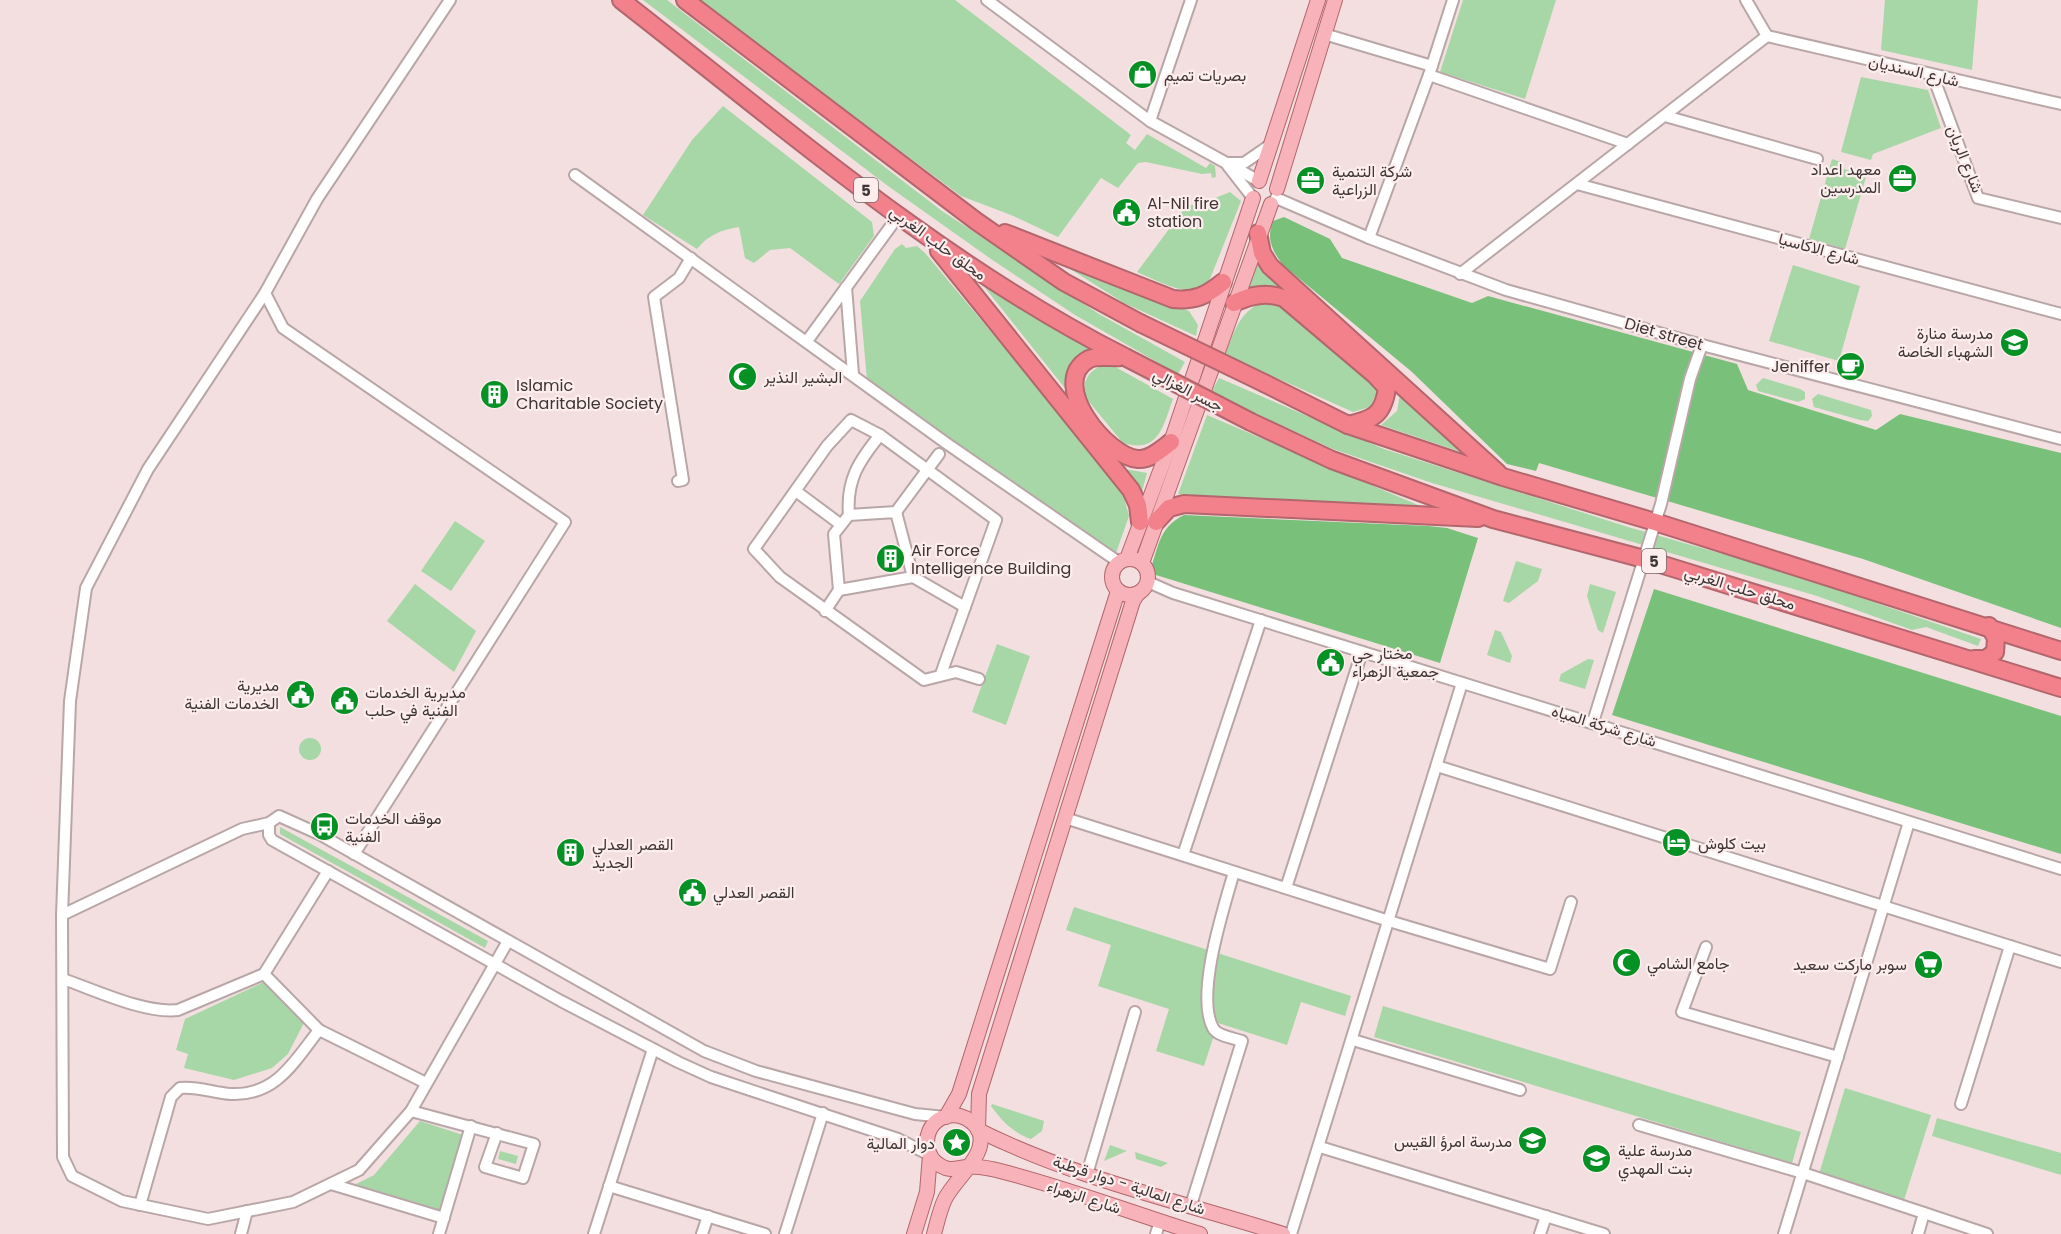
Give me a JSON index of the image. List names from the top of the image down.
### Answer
{
  "streets": {
    "highway": ["5", "محلق حلب الغربي", "جسر الغزالي"],
    "main road": ["شارع المالية - دوار قرطبة", "شارع الزهراء"],
    "street": [
      "شارع السنديان",
      "شارع الريان",
      "شارع الاكاسيا",
      "Diet street",
      "شارع شركة المياه"
    ]
  },
  "crossings": [
    ["شارع السنديان", "شارع الريان"],
    ["محلق حلب الغربي", "جسر الغزالي"],
    ["شارع المالية - دوار قرطبة", "شارع الزهراء"]
  ],
  "places": {
    "shop": ["بصريات تميم"],
    "office": ["معهد اعداد المدرسين", "شركة التنمية الزراعية"],
    "public building": [
      "Al-Nil fire station",
      "مختار حي جمعية الزهراء",
      "مديرية الخدمات الفنية",
      "مديرية الخدمات الفنية في حلب",
      "القصر العدلي"
    ],
    "school or university": ["مدرسة منارة الشهباء الخاصة", "مدرسة امرؤ القيس", "مدرسة علية بنت المهدي"],
    "cafe": ["Jeniffer"],
    "mosque": ["البشير النذير", "جامع الشامي"],
    "building": ["Islamic Charitable Society", "Air Force Intelligence Building", "القصر العدلي الجديد"],
    "bus stop": ["موقف الخدمات الفنية"],
    "hotel": ["بيت كلوش"],
    "supermarket": ["سوبر ماركت سعيد"],
    "place": ["دوار المالية"]
  }
}
